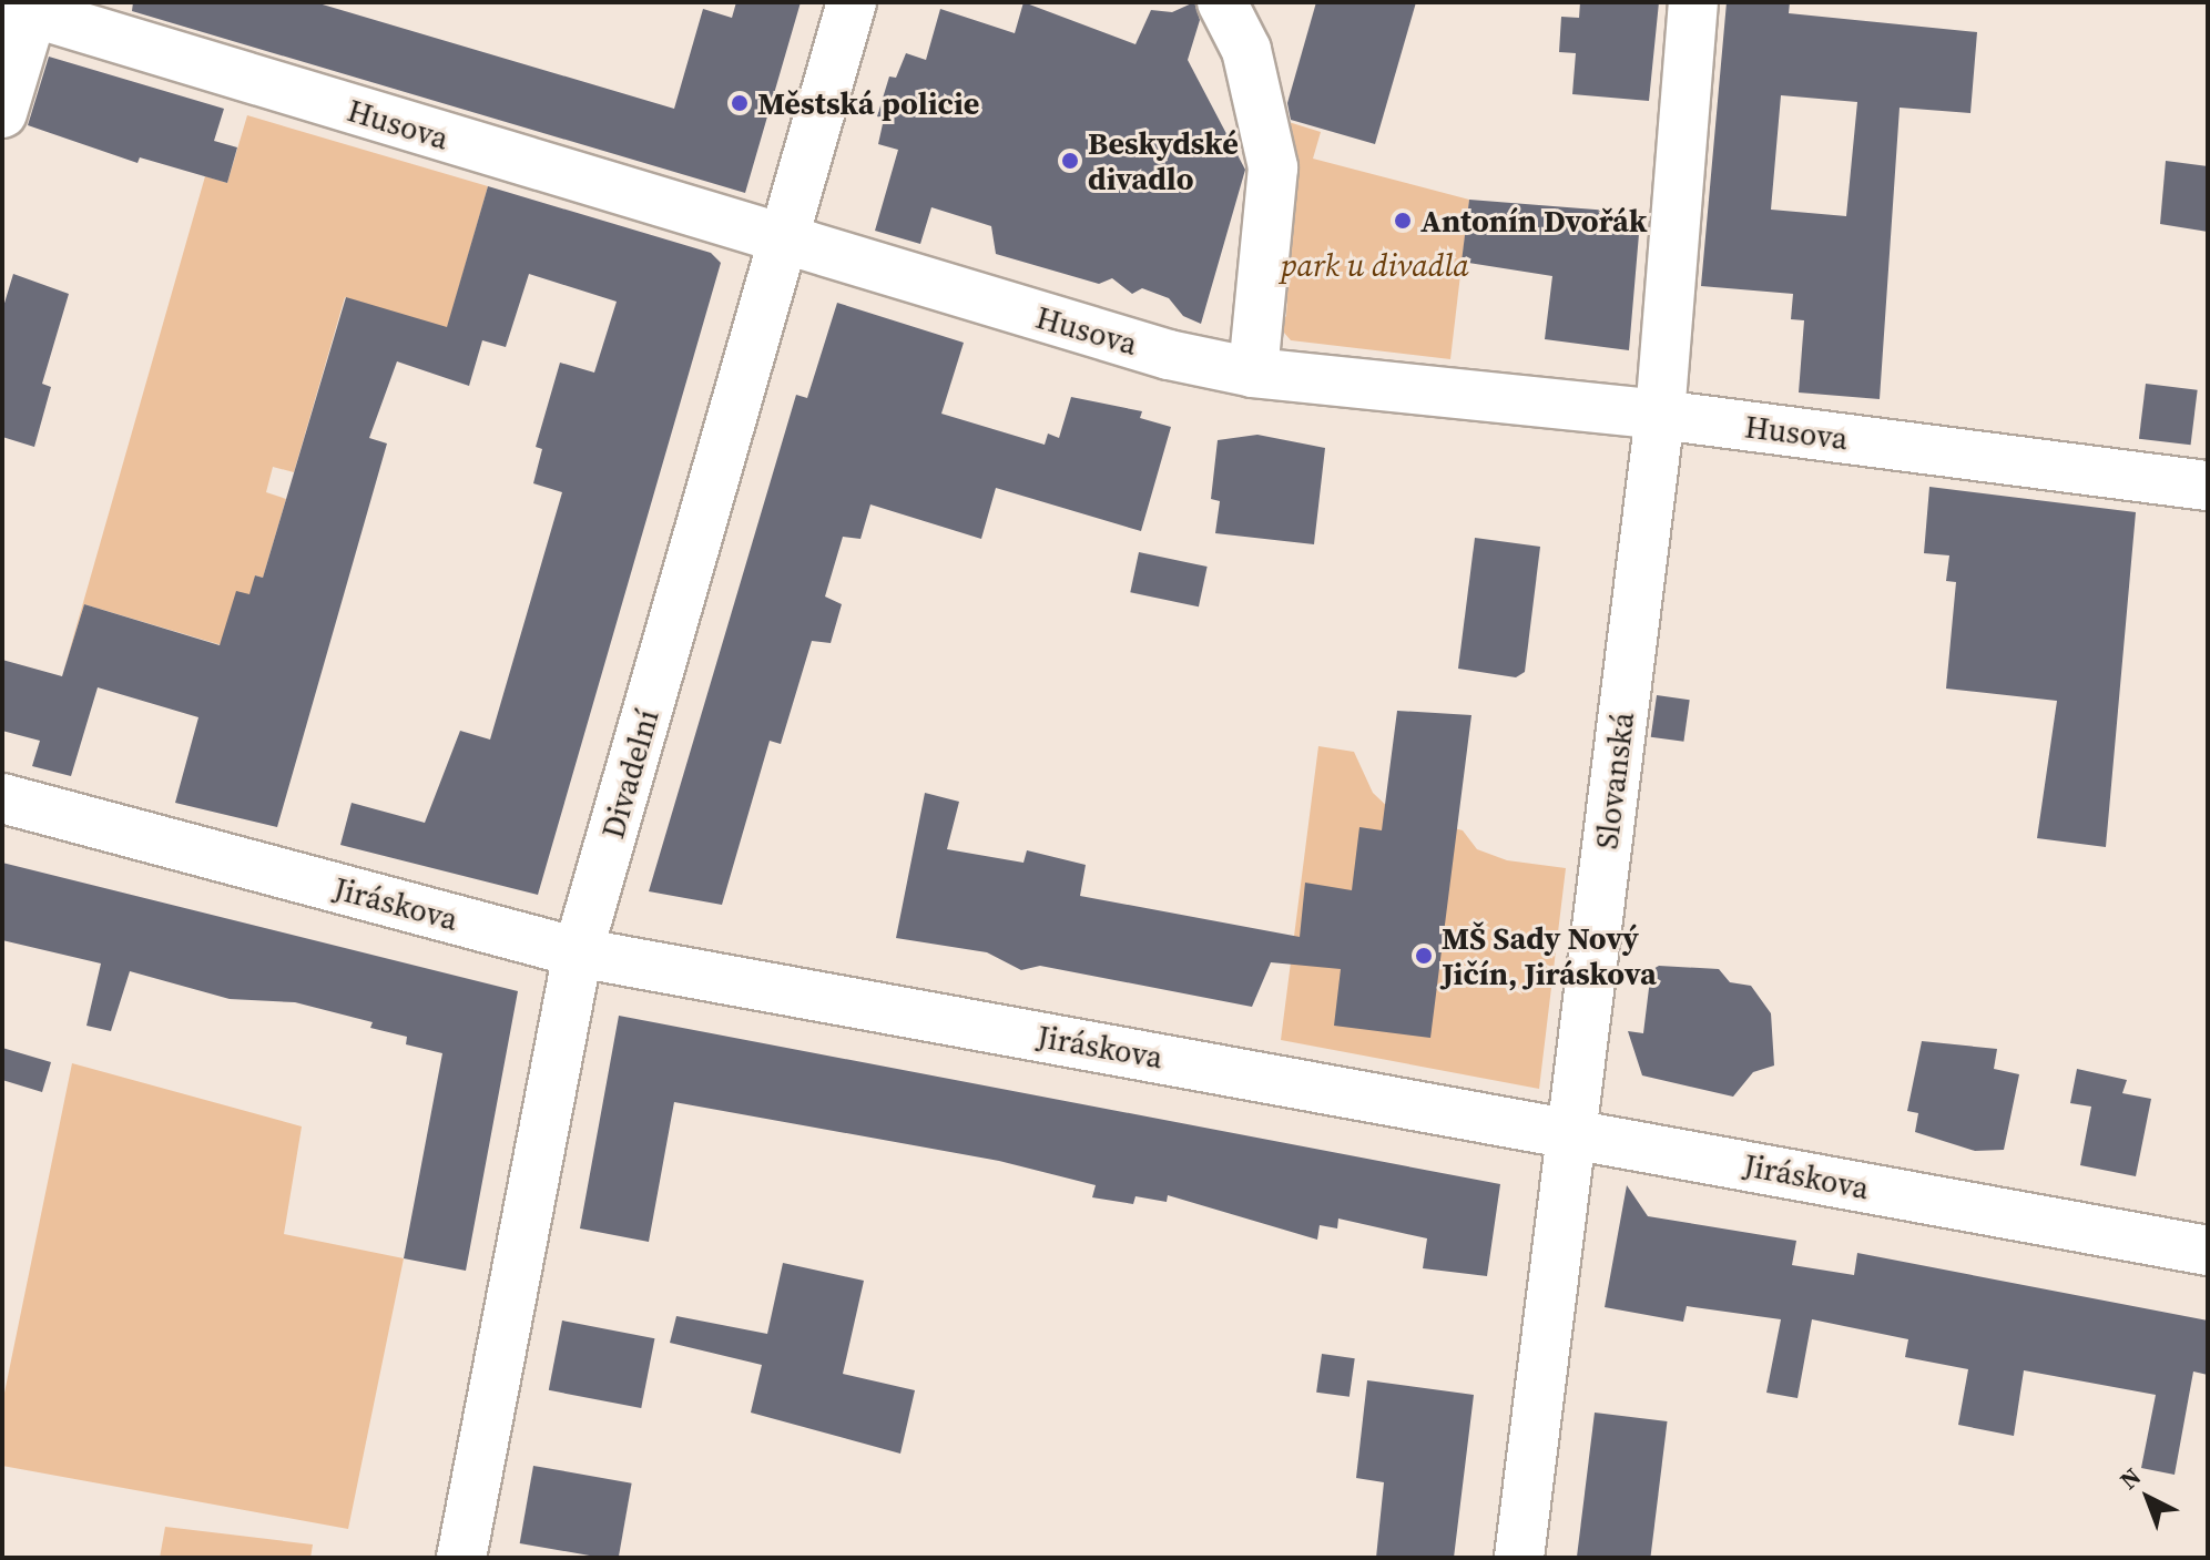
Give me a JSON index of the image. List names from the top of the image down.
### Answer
{
  "streets": {
    "street": [
      "Husova",
      "Divadelní",
      "Slovanská",
      "Jiráskova"
    ]
  },
  "crossings": [
    ["Husova", "Divadelní"],
    ["Husova", "Slovanská"],
    ["Divadelní", "Jiráskova"],
    ["Slovanská", "Jiráskova"]
  ],
  "parks": ["park u divadla"],
  "places": [
    "Městská policie",
    "Beskydské divadlo",
    "Antonín Dvořák",
    "MŠ Sady Nový Jičín, Jiráskova"
  ],
  "north": "top left"
}
